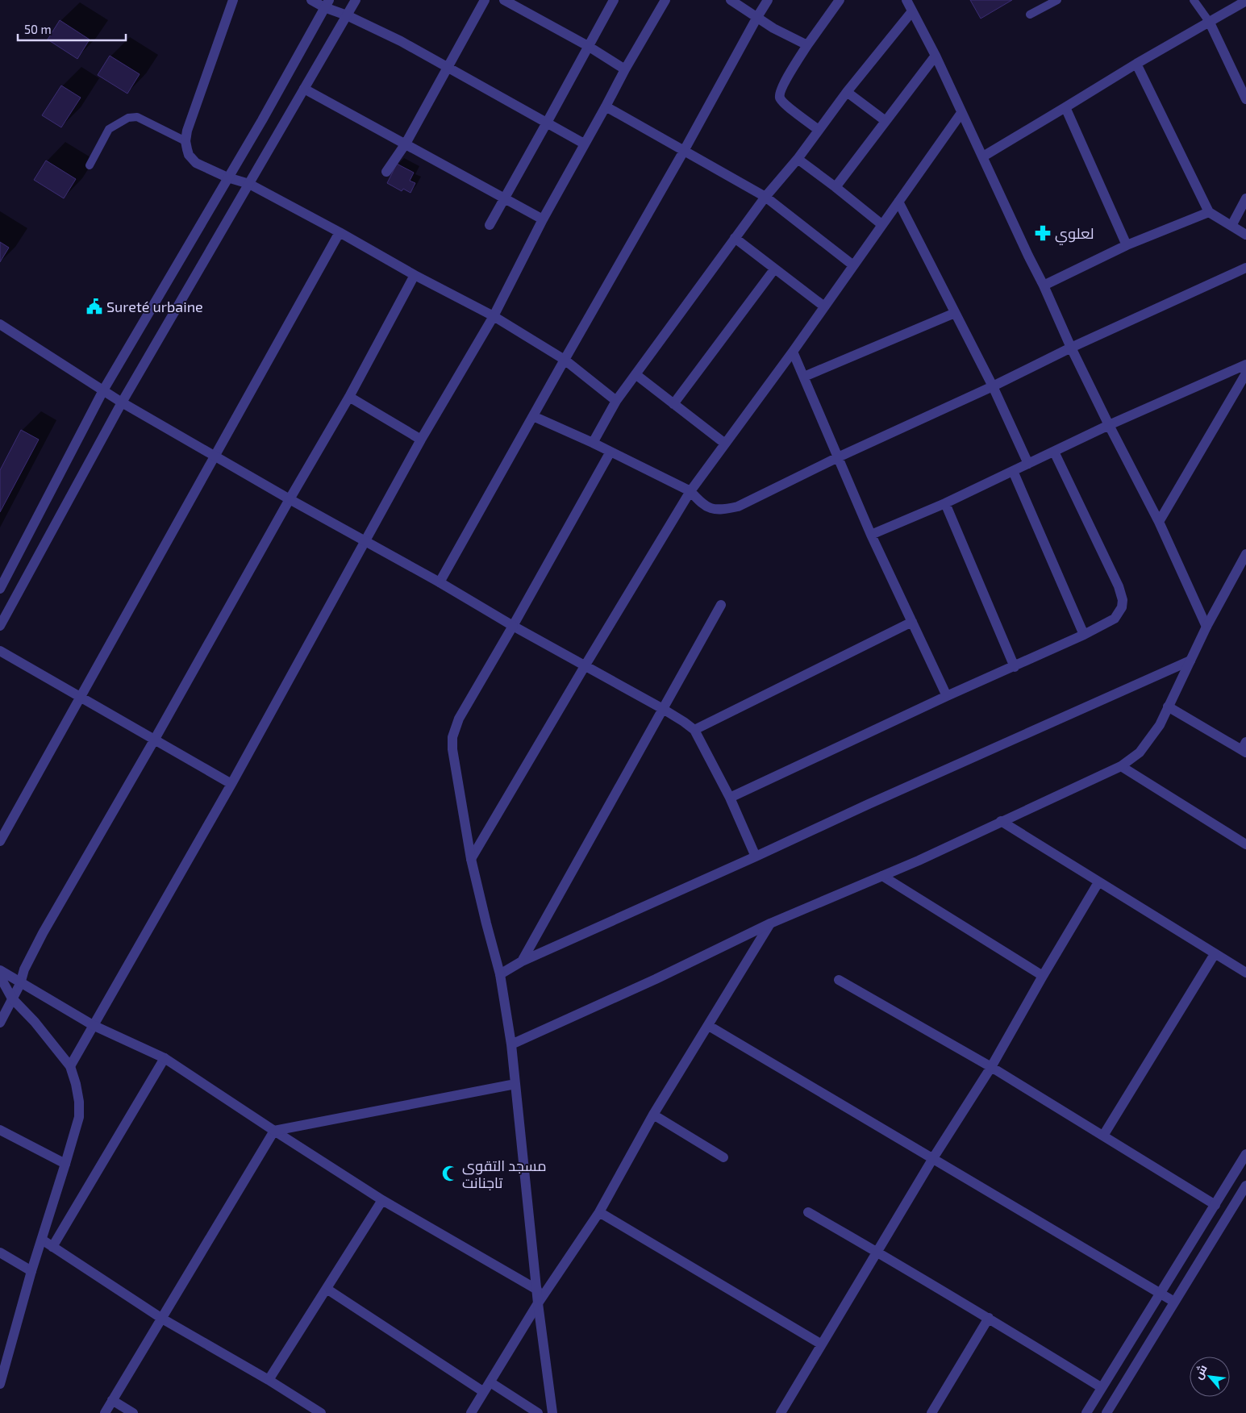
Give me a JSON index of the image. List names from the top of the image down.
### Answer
{
  "places": {
    "pharmacy": ["لعلوي"],
    "public building": ["Sureté urbaine"],
    "mosque": ["مسجد التقوى تاجنانت"]
  },
  "scale_bar": "50 m",
  "north": "top left"
}
